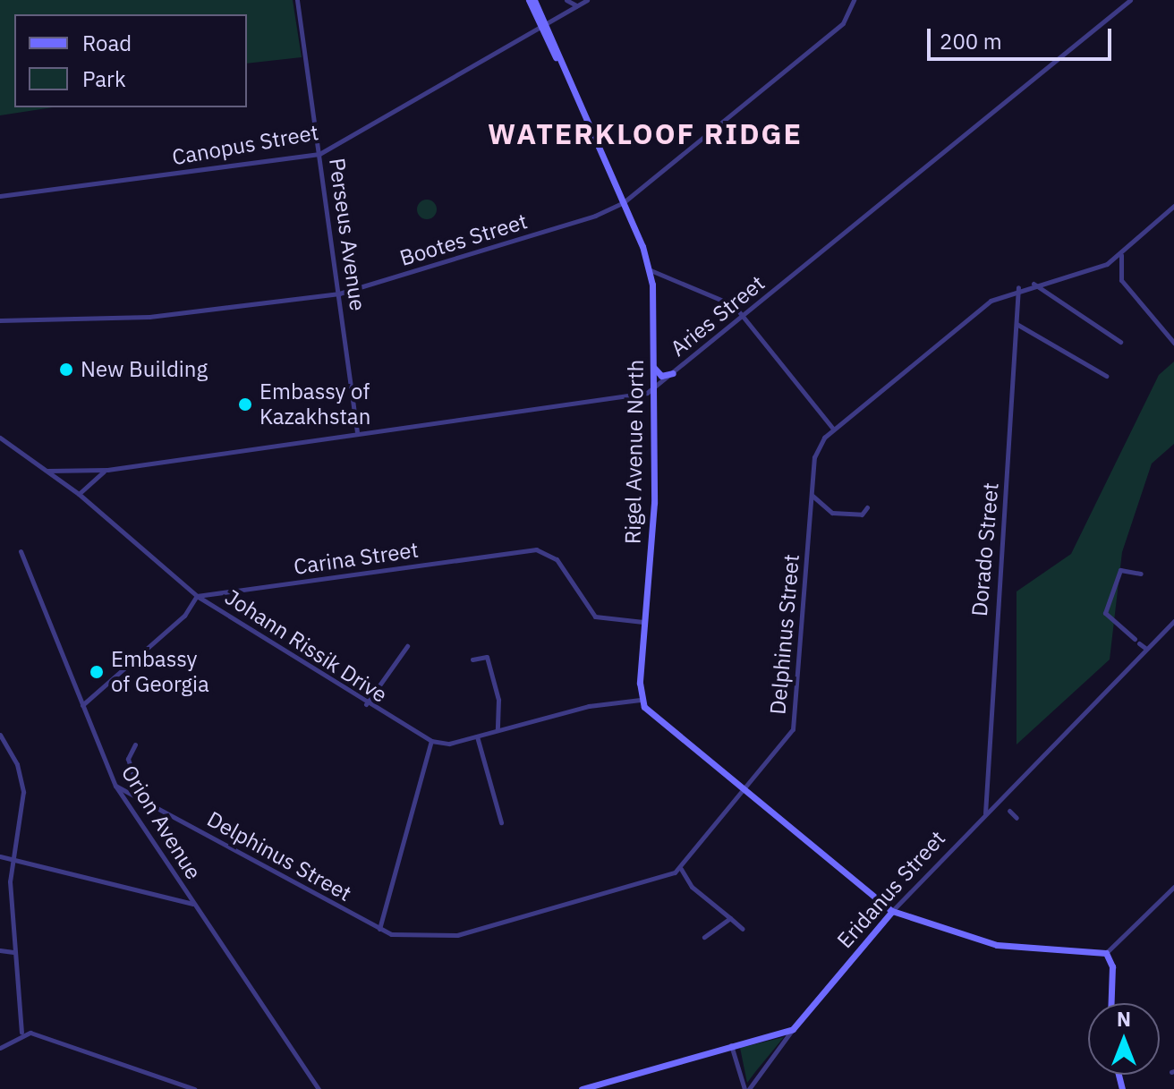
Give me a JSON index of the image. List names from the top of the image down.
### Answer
{
  "streets": {
    "main road": ["Rigel Avenue North", "Eridanus Street"],
    "street": [
      "Canopus Street",
      "Perseus Avenue",
      "Bootes Street",
      "Aries Street",
      "Dorado Street",
      "Carina Street",
      "Delphinus Street",
      "Johann Rissik Drive",
      "Orion Avenue"
    ]
  },
  "crossings": [
    ["Canopus Street", "Perseus Avenue"],
    ["Canopus Street", "Rigel Avenue North"],
    ["Perseus Avenue", "Bootes Street"],
    ["Bootes Street", "Rigel Avenue North"],
    ["Aries Street", "Rigel Avenue North"],
    ["Rigel Avenue North", "Carina Street"],
    ["Dorado Street", "Delphinus Street"],
    ["Dorado Street", "Eridanus Street"],
    ["Carina Street", "Johann Rissik Drive"],
    ["Delphinus Street", "Orion Avenue"]
  ],
  "districts": ["WATERKLOOF RIDGE"],
  "places": ["New Building", "Embassy of Kazakhstan", "Embassy of Georgia"],
  "legend": ["Road", "Park"],
  "scale_bar": "200 m",
  "north": "top"
}
